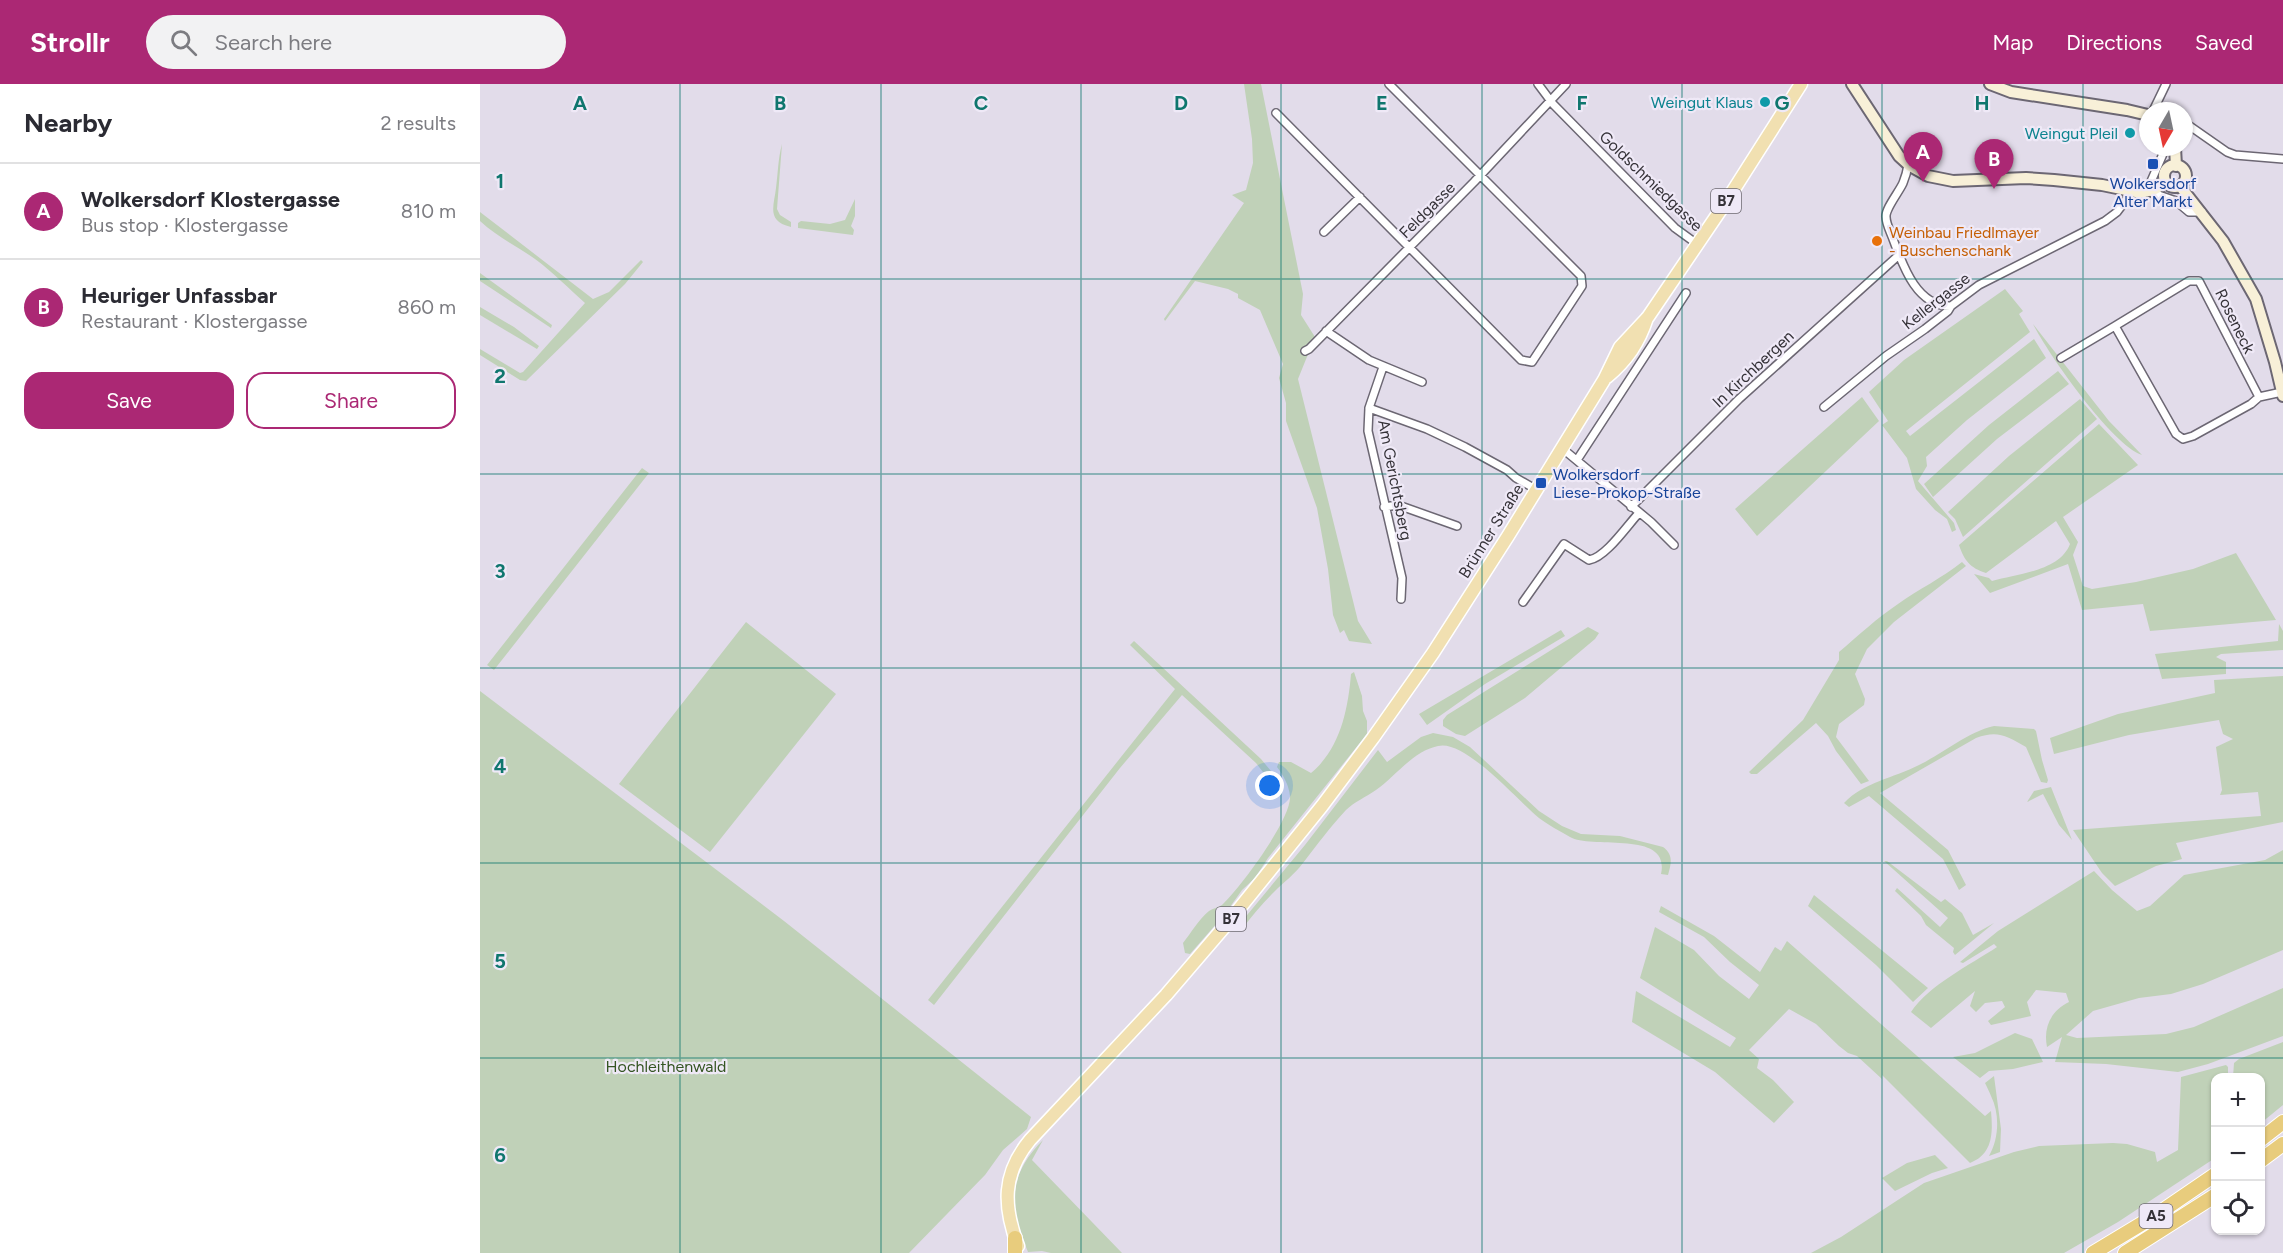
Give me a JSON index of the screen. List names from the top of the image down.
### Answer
{
  "streets": {
    "highway": ["A5"],
    "main road": ["B7", "Brünner Straße"],
    "street": [
      "Goldschmiedgasse",
      "Feldgasse",
      "Kellergasse",
      "Roseneck",
      "In Kirchbergen",
      "Am Gerichtsberg"
    ]
  },
  "crossings": [
    ["Goldschmiedgasse", "Feldgasse"],
    ["Goldschmiedgasse", "Brünner Straße"],
    ["B7", "Brünner Straße"]
  ],
  "parks": ["Hochleithenwald"],
  "places": {
    "other": ["Weingut Klaus", "Weingut Pleil", "Weinbau Friedlmayer - Buschenschank"],
    "transit": ["Wolkersdorf Alter Markt", "Wolkersdorf Liese-Prokop-Straße"]
  },
  "north": "bottom",
  "page": {
    "header": "Strollr",
    "search": "Search here",
    "nav": ["Map", "Directions", "Saved"],
    "heading": ["Nearby", "2 results"],
    "pins": ["A", "B"],
    "list": [
      {
        "mark": "A",
        "name": "Wolkersdorf Klostergasse",
        "note": "Bus stop · Klostergasse",
        "value": "810 m"
      },
      {
        "mark": "B",
        "name": "Heuriger Unfassbar",
        "note": "Restaurant · Klostergasse",
        "value": "860 m"
      }
    ],
    "buttons": ["Save", "Share"],
    "map_buttons": ["+", "−"]
  },
  "grid": {
    "columns": [
      "A",
      "B",
      "C",
      "D",
      "E",
      "F",
      "G",
      "H"
    ],
    "rows": [
      "1",
      "2",
      "3",
      "4",
      "5",
      "6"
    ]
  }
}
